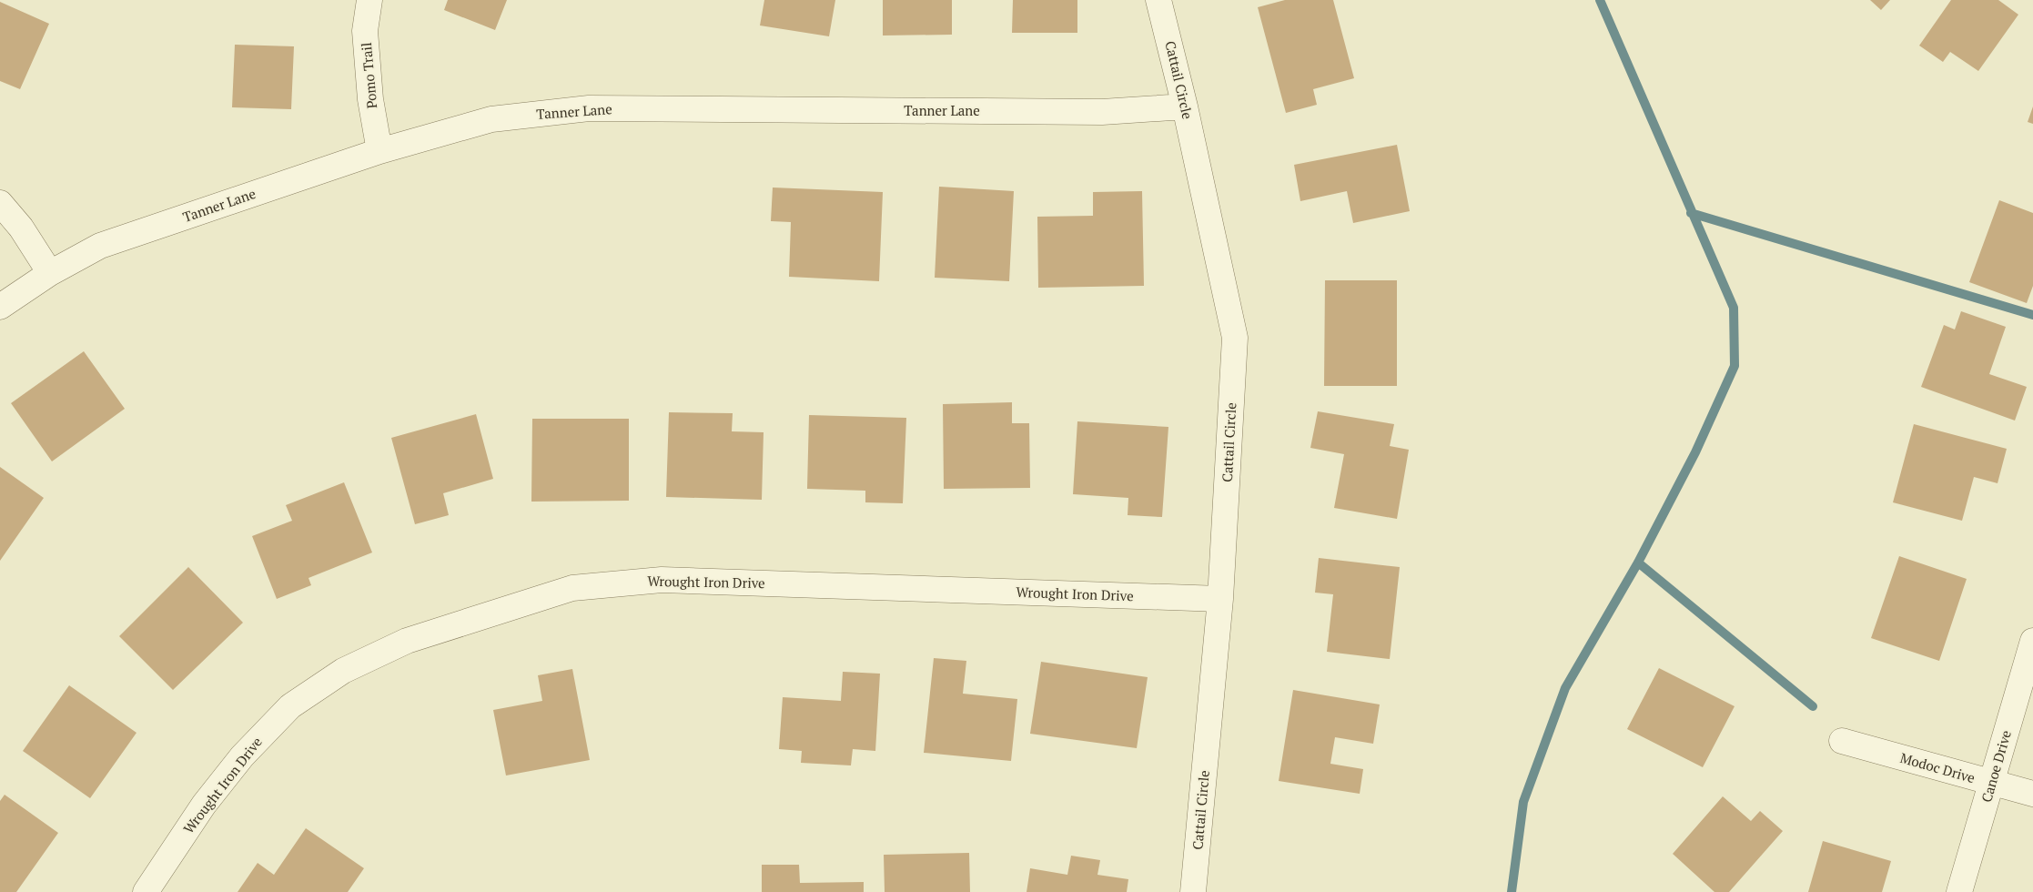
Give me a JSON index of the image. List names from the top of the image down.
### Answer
{
  "streets": {
    "street": [
      "Pomo Trail",
      "Cattail Circle",
      "Tanner Lane",
      "Wrought Iron Drive",
      "Canoe Drive",
      "Modoc Drive"
    ]
  },
  "crossings": [
    ["Pomo Trail", "Tanner Lane"],
    ["Cattail Circle", "Tanner Lane"],
    ["Cattail Circle", "Wrought Iron Drive"],
    ["Canoe Drive", "Modoc Drive"]
  ]
}
